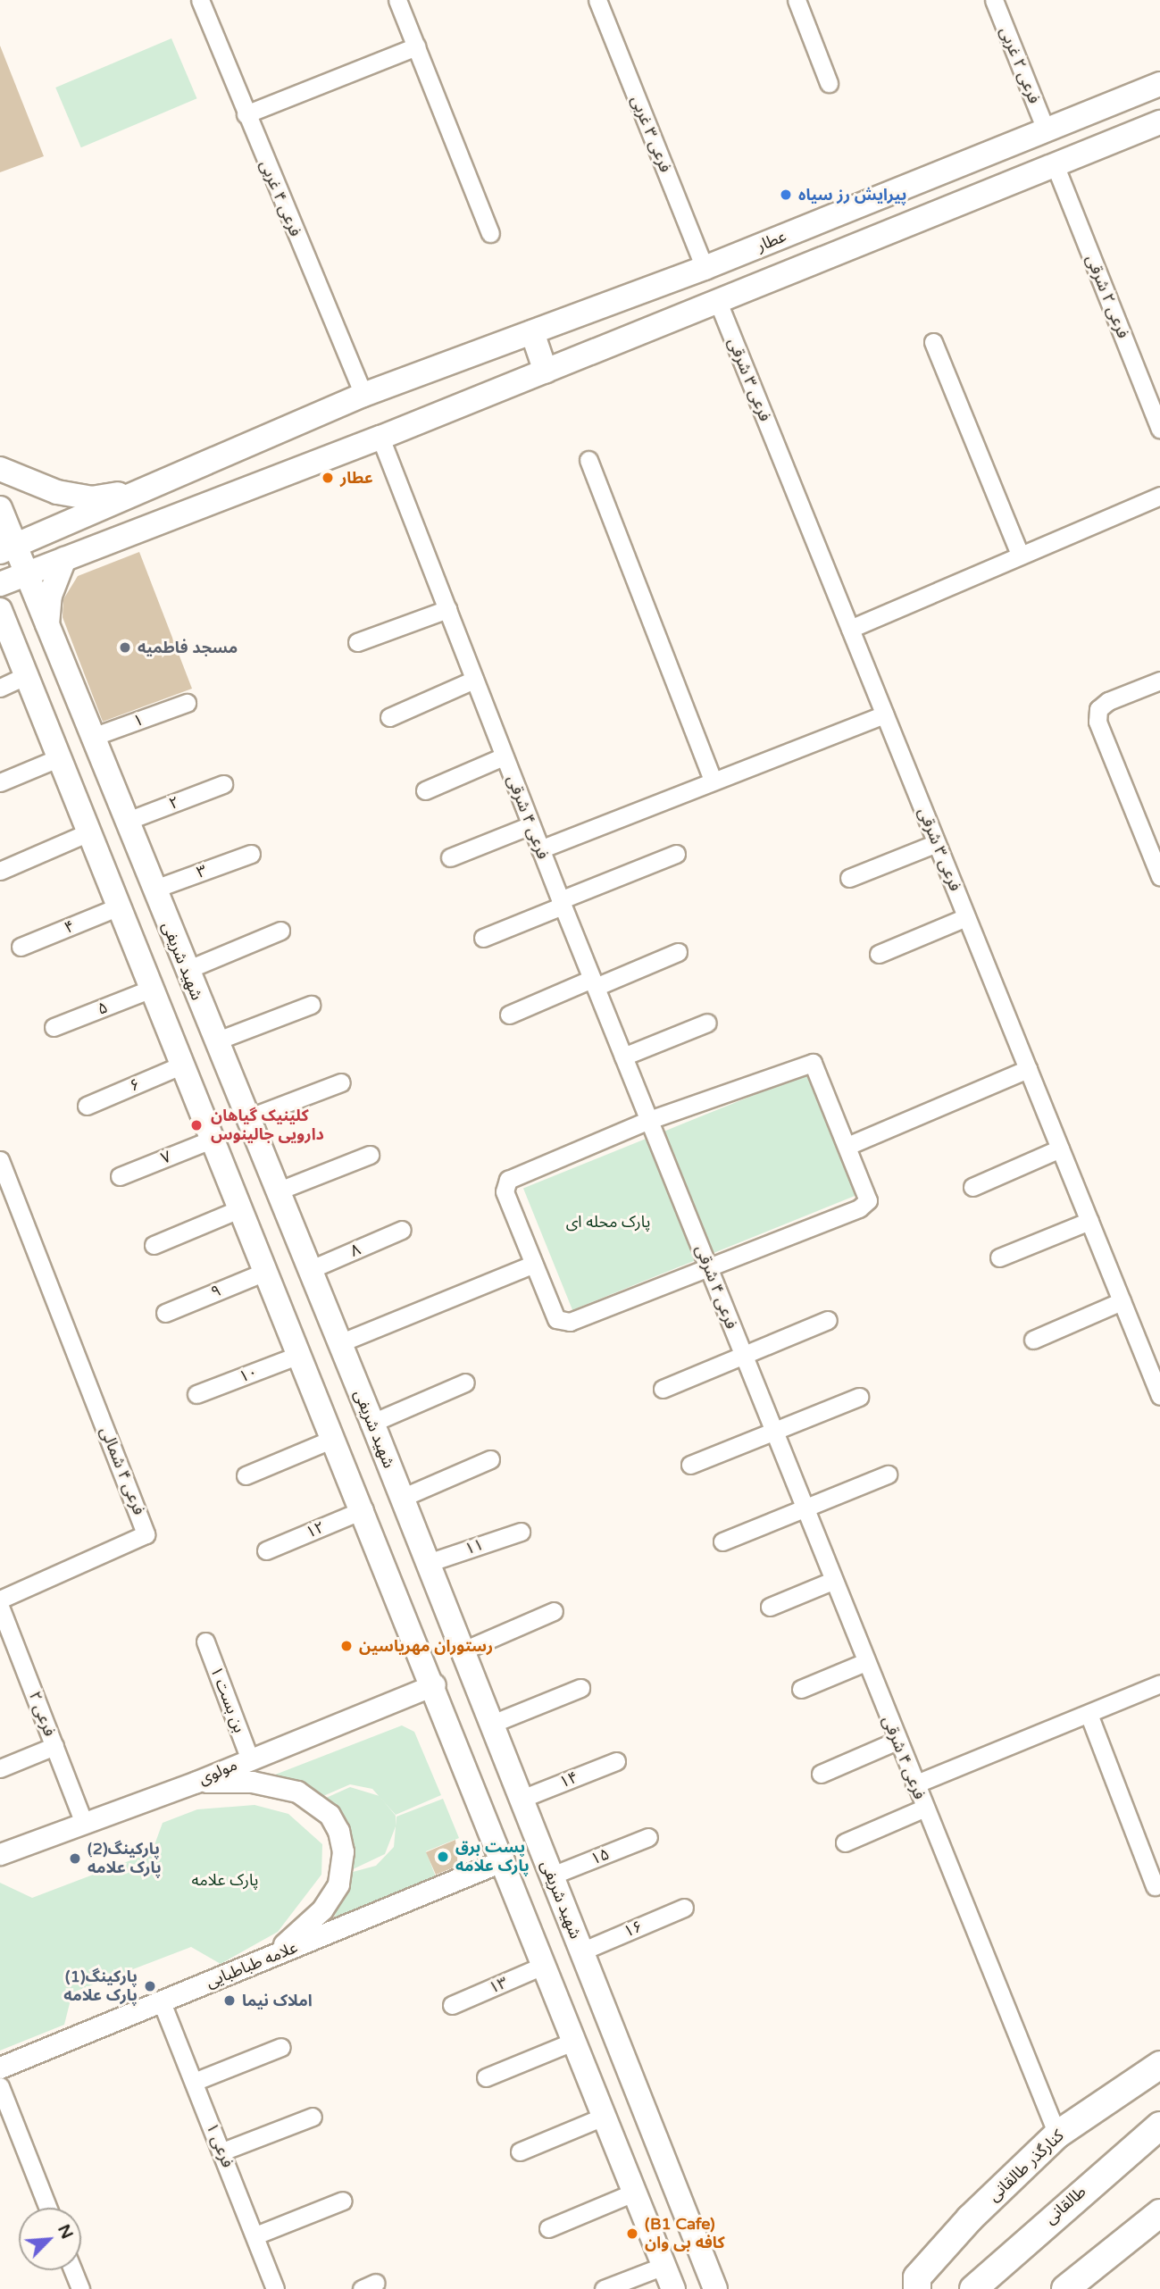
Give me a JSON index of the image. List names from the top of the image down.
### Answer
{
  "streets": {
    "main road": [
      "عطار",
      "شهید شریفی",
      "کنارگذر طالقانی",
      "طالقانی"
    ],
    "street": [
      "فرعی ۲ غربی",
      "فرعی ۳ غربی",
      "فرعی ۴ غربی",
      "فرعی ۲ شرقی",
      "فرعی ۳ شرقی",
      "۱",
      "۲",
      "فرعی ۴ شرقی",
      "۳",
      "۴",
      "۵",
      "۶",
      "۷",
      "۸",
      "۹",
      "۱۰",
      "فرعی ۴ شمالی",
      "۱۲",
      "۱۱",
      "بن بست ۱",
      "فرعی ۲",
      "مولوی",
      "۱۴",
      "۱۵",
      "۱۶",
      "علامه طباطبایی",
      "۱۳",
      "فرعی ۱"
    ]
  },
  "crossings": [
    ["فرعی ۲ غربی", "عطار"],
    ["فرعی ۳ غربی", "عطار"],
    ["فرعی ۴ غربی", "عطار"],
    ["عطار", "شهید شریفی"],
    ["۱", "شهید شریفی"],
    ["۲", "شهید شریفی"],
    ["فرعی ۴ شرقی", "کنارگذر طالقانی"],
    ["۳", "شهید شریفی"],
    ["شهید شریفی", "۸"],
    ["شهید شریفی", "۱۱"],
    ["شهید شریفی", "۱۴"],
    ["شهید شریفی", "۱۵"],
    ["شهید شریفی", "۱۶"],
    ["بن بست ۱", "مولوی"],
    ["فرعی ۲", "مولوی"],
    ["علامه طباطبایی", "فرعی ۱"]
  ],
  "parks": ["پارک محله ای", "پارک علامه"],
  "places": [
    "پیرایش رز سیاه",
    "عطار",
    "مسجد فاطمیه",
    "کلینیک گیاهان دارویی جالینوس",
    "رستوران مهریاسین",
    "پست برق پارک علامه",
    "پارکینگ(2) پارک علامه",
    "پارکینگ(1) پارک علامه",
    "املاک نیما",
    "(B1 Cafe) کافه بی وان"
  ],
  "north": "top right"
}
